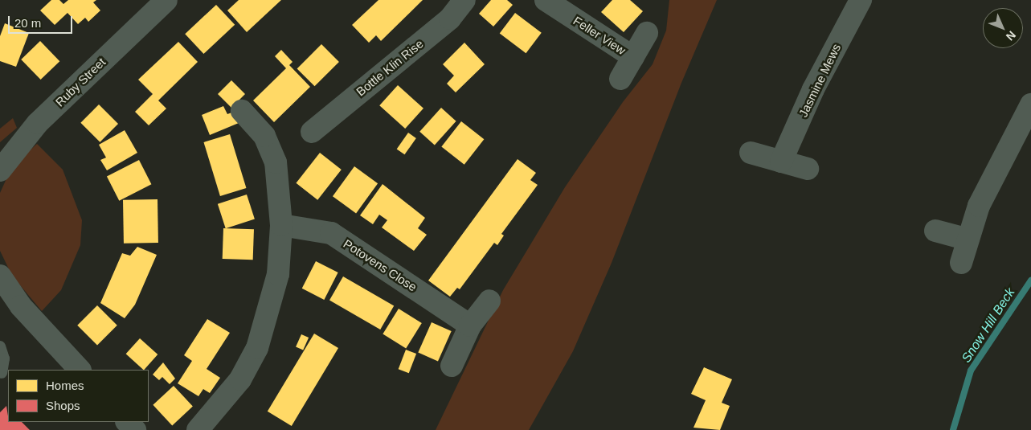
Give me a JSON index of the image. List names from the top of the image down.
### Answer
{
  "streets": {
    "street": [
      "Feller View",
      "Bottle Klin Rise",
      "Jasmine Mews",
      "Ruby Street",
      "Potovens Close"
    ]
  },
  "water": ["Snow Hill Beck"],
  "legend": ["Homes", "Shops"],
  "scale_bar": "20 m",
  "north": "bottom right"
}
